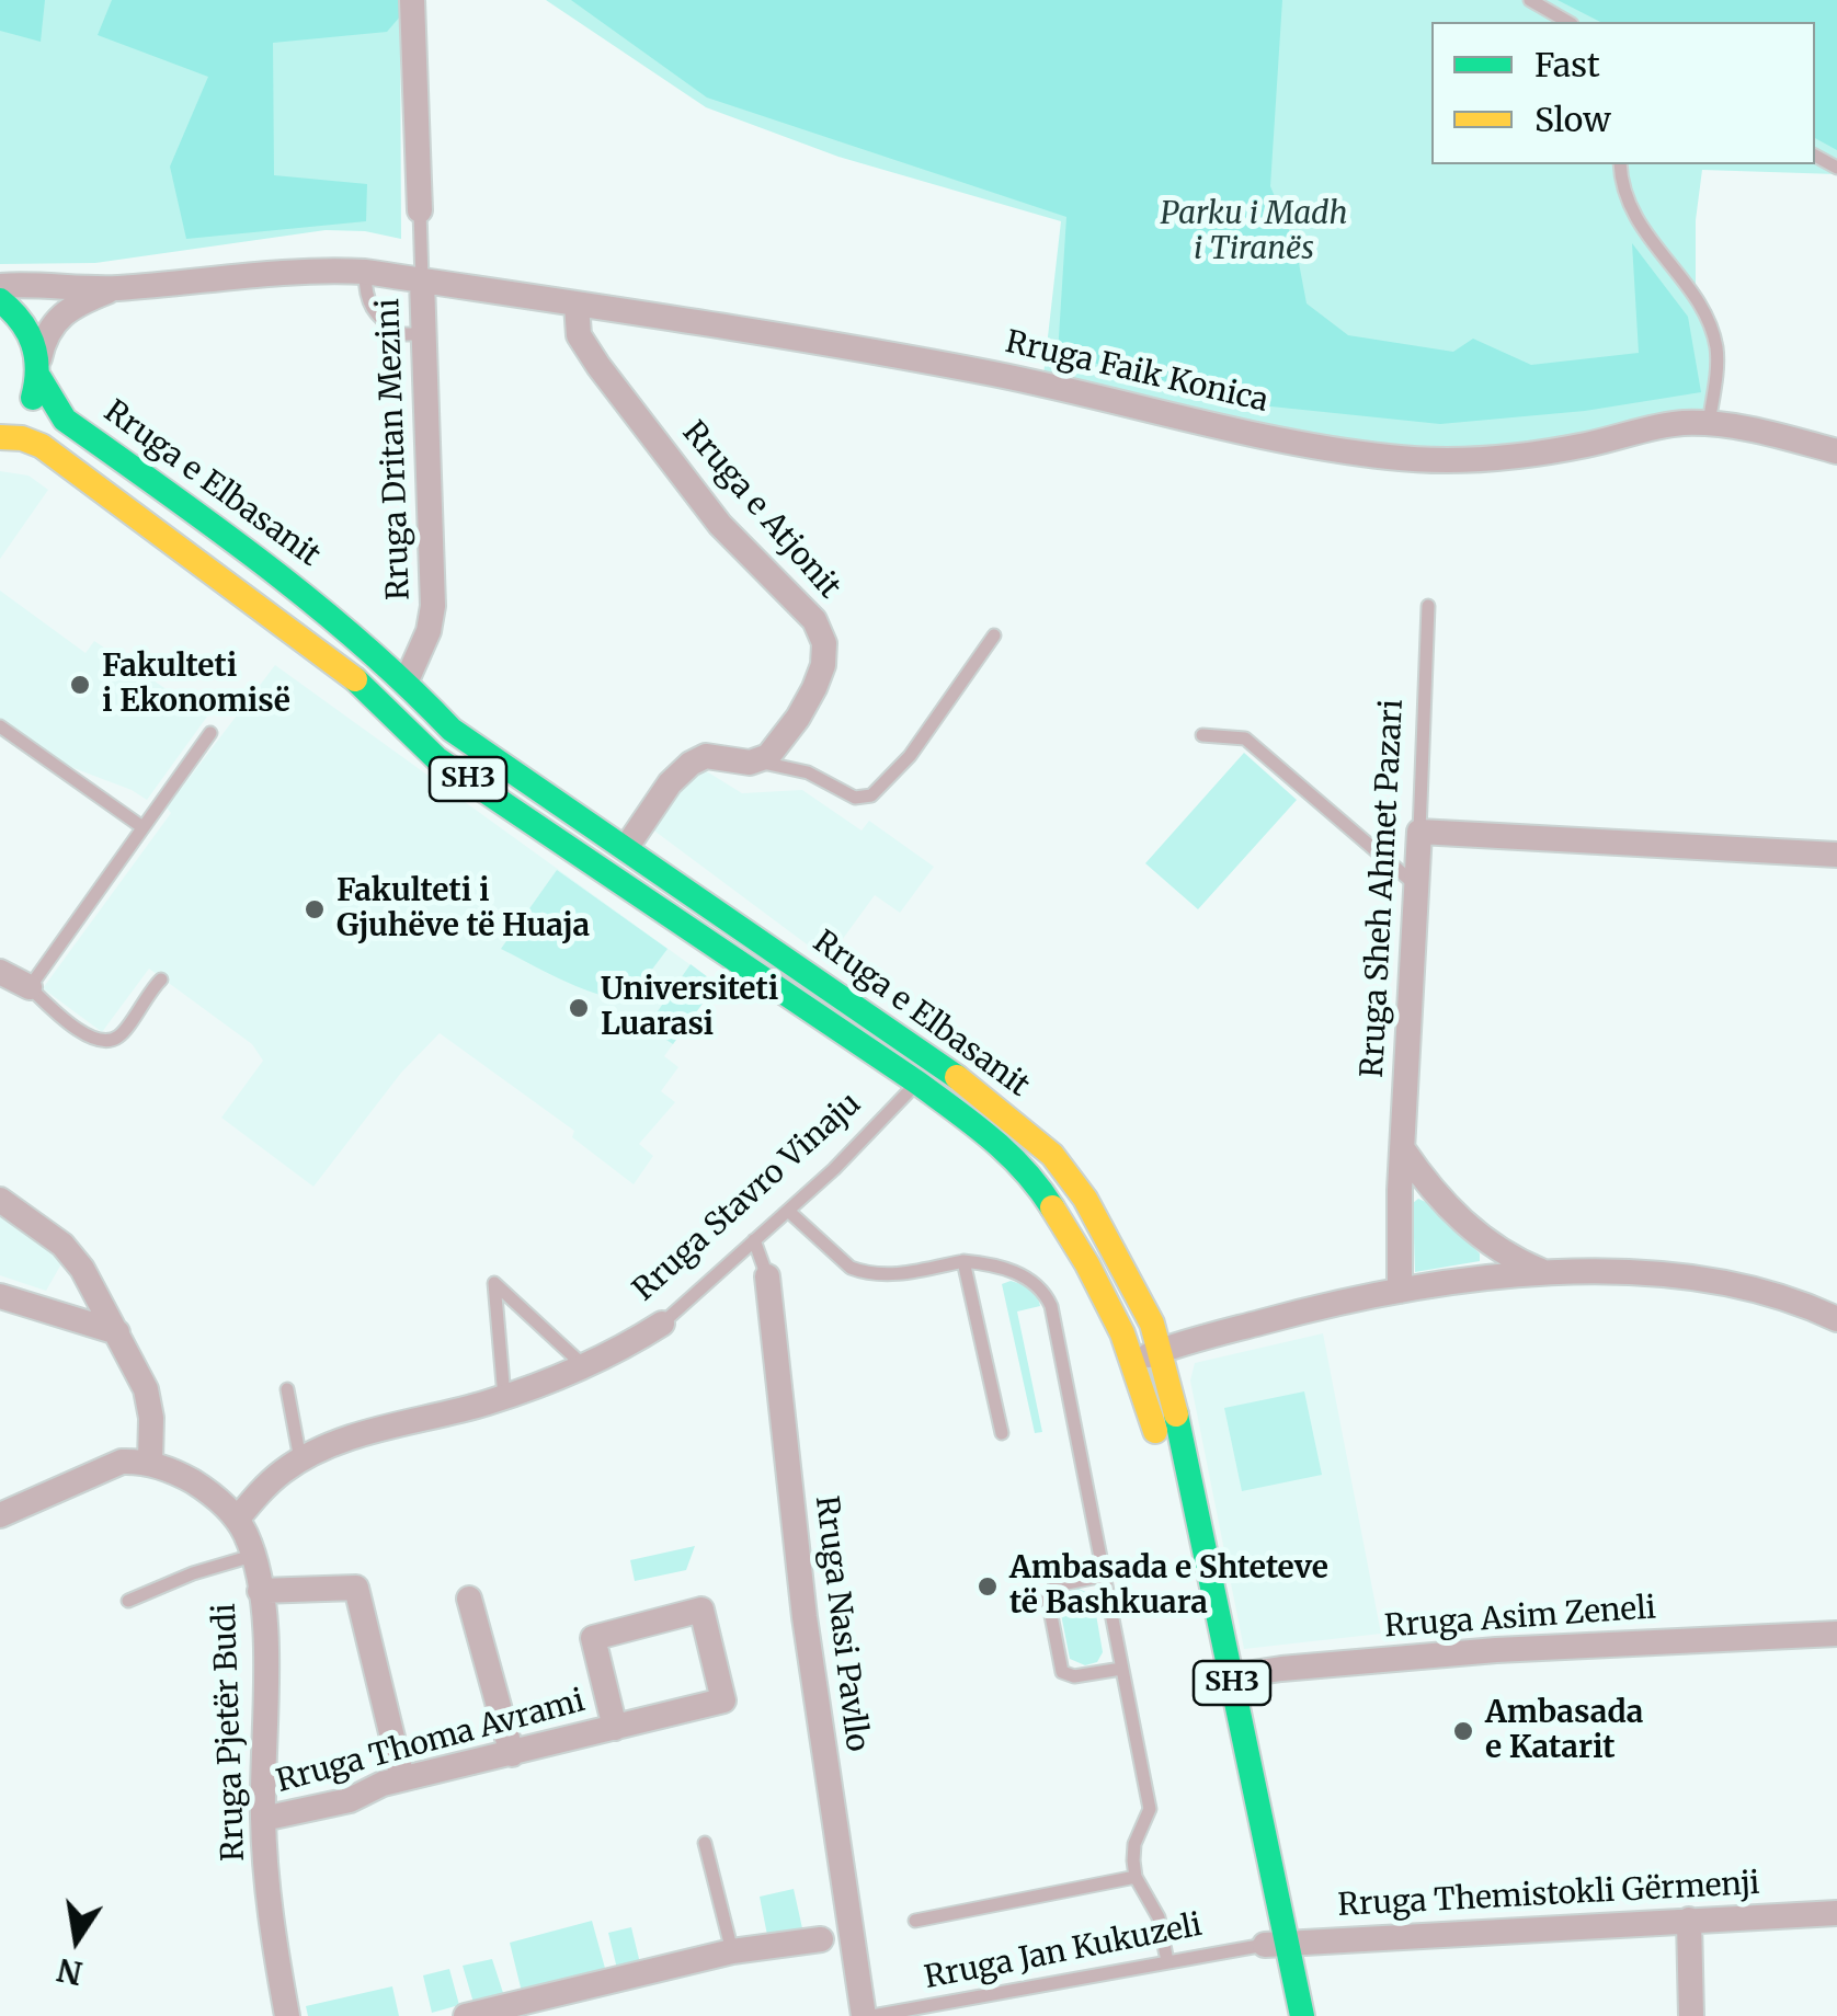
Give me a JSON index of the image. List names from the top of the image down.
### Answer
{
  "streets": {
    "main road": ["Rruga e Elbasanit", "SH3"],
    "street": [
      "Rruga Faik Konica",
      "Rruga Dritan Mezini",
      "Rruga e Atjonit",
      "Rruga Sheh Ahmet Pazari",
      "Rruga Stavro Vinaju",
      "Rruga Asim Zeneli",
      "Rruga Nasi Pavllo",
      "Rruga Pjetër Budi",
      "Rruga Thoma Avrami",
      "Rruga Themistokli Gërmenji"
    ],
    "lane": ["Rruga Jan Kukuzeli"]
  },
  "crossings": [
    ["Rruga Faik Konica", "Rruga Dritan Mezini"],
    ["Rruga Faik Konica", "Rruga e Atjonit"],
    ["Rruga Dritan Mezini", "Rruga e Elbasanit"],
    ["Rruga e Elbasanit", "SH3"],
    ["Rruga e Elbasanit", "Rruga Stavro Vinaju"],
    ["Rruga e Elbasanit", "Rruga Asim Zeneli"],
    ["Rruga e Elbasanit", "Rruga Themistokli Gërmenji"],
    ["Rruga e Elbasanit", "Rruga Jan Kukuzeli"],
    ["Rruga Stavro Vinaju", "Rruga Nasi Pavllo"],
    ["Rruga Stavro Vinaju", "Rruga Pjetër Budi"],
    ["Rruga Pjetër Budi", "Rruga Thoma Avrami"],
    ["Rruga Themistokli Gërmenji", "Rruga Jan Kukuzeli"]
  ],
  "parks": ["Parku i Madh i Tiranës"],
  "places": [
    "Fakulteti i Ekonomisë",
    "Fakulteti i Gjuhëve të Huaja",
    "Universiteti Luarasi",
    "Ambasada e Shteteve të Bashkuara",
    "Ambasada e Katarit"
  ],
  "legend": ["Fast", "Slow"],
  "north": "bottom"
}
